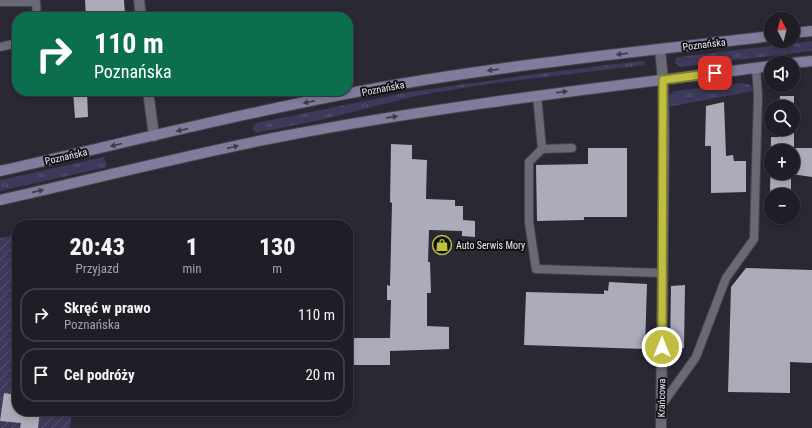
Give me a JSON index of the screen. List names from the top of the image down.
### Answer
{
  "streets": {
    "main road": ["Poznańska"],
    "street": ["Krańcowa"]
  },
  "crossings": [
    ["Poznańska", "Krańcowa"]
  ],
  "places": {
    "shop": ["Auto Serwis Mory"]
  },
  "north": "top",
  "page": {
    "map_buttons": ["+", "−"],
    "turn": ["110 m", "Poznańska"],
    "eta": [
      "20:43",
      "Przyjazd",
      "1",
      "min",
      "130",
      "m"
    ],
    "list": [
      {
        "name": "Skręć w prawo",
        "note": "Poznańska",
        "value": "110 m"
      },
      {
        "name": "Cel podróży",
        "value": "20 m"
      }
    ]
  }
}
